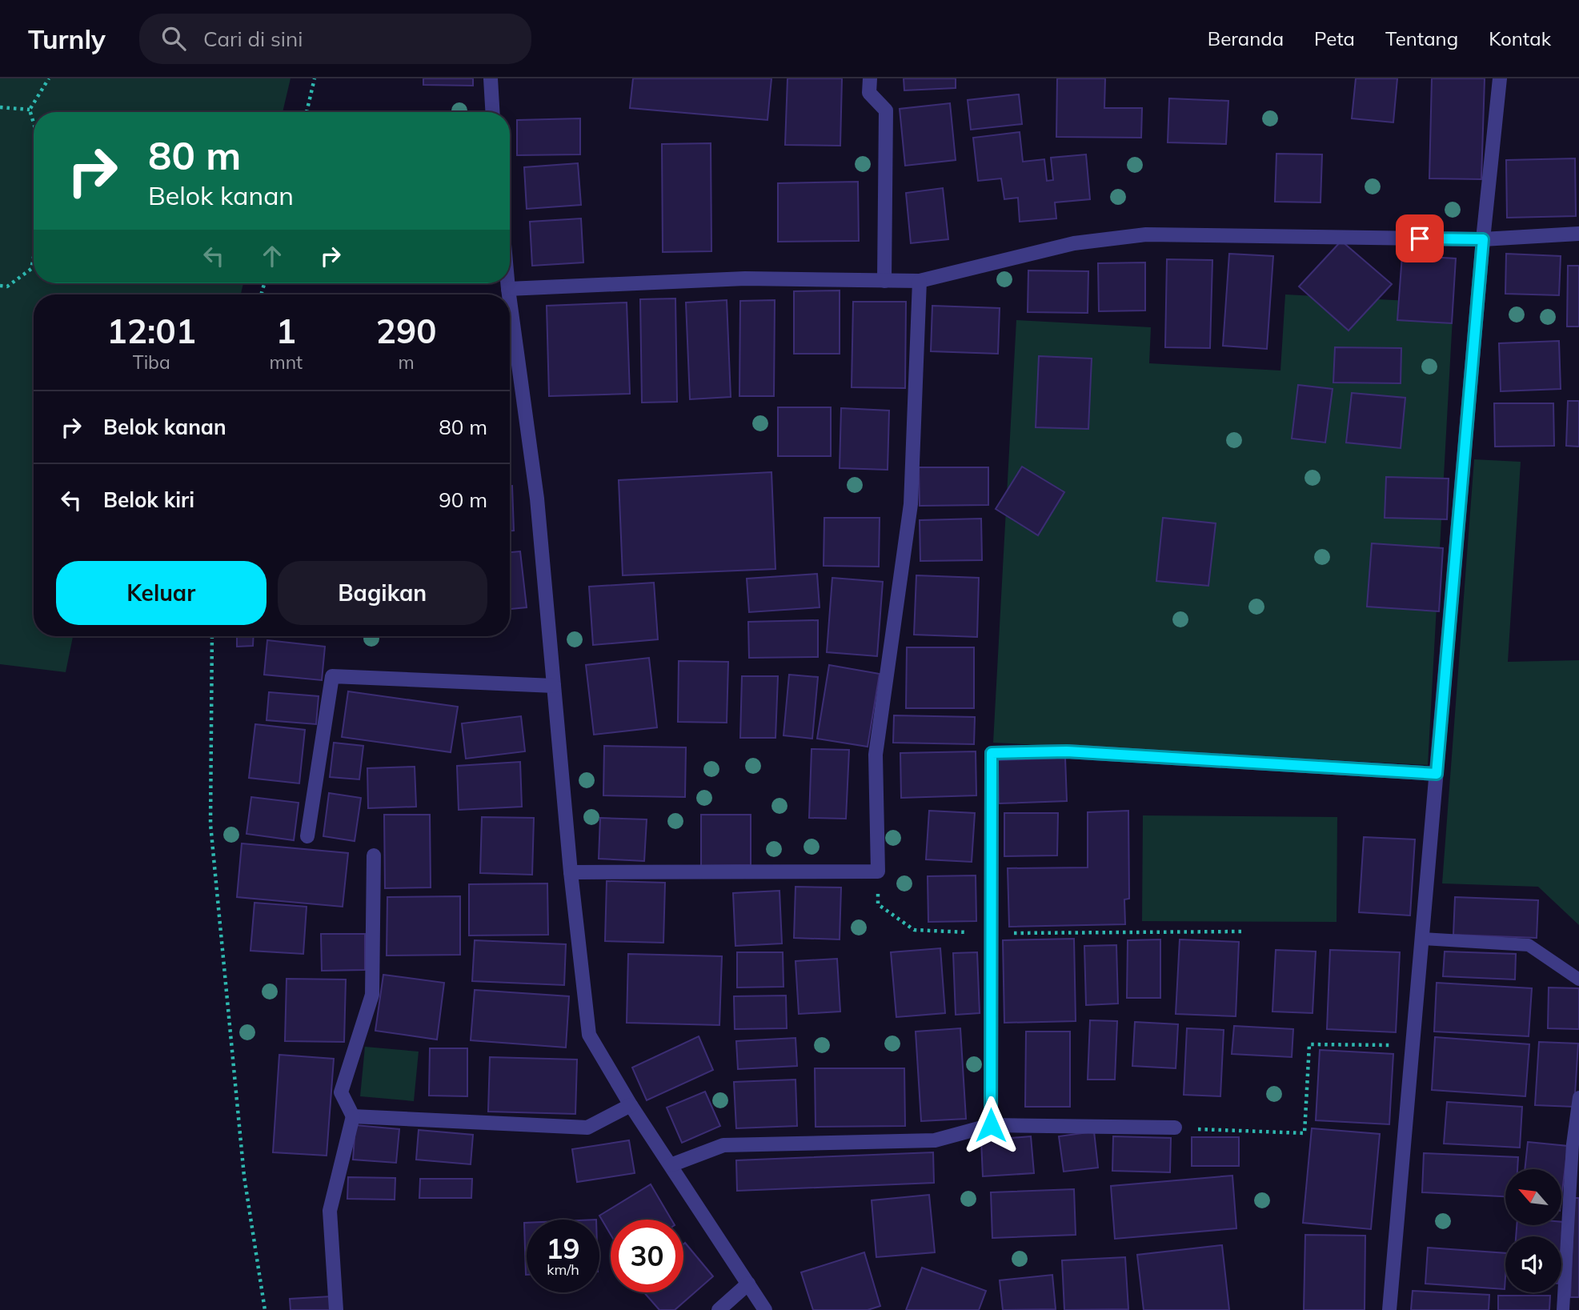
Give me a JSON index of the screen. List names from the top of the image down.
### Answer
{
  "north": "top left",
  "page": {
    "header": "Turnly",
    "search": "Cari di sini",
    "nav": [
      "Beranda",
      "Peta",
      "Tentang",
      "Kontak"
    ],
    "turn": ["80 m", "Belok kanan"],
    "eta": [
      "12:01",
      "Tiba",
      "1",
      "mnt",
      "290",
      "m"
    ],
    "list": [
      {
        "name": "Belok kanan",
        "value": "80 m"
      },
      {
        "name": "Belok kiri",
        "value": "90 m"
      }
    ],
    "buttons": ["Keluar", "Bagikan"],
    "speed": "19 km/h",
    "limit": "30"
  }
}
